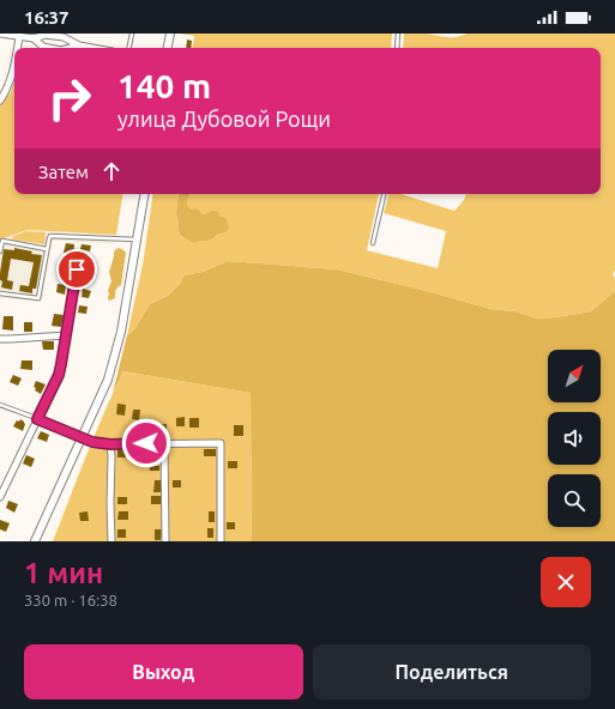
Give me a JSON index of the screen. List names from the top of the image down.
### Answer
{
  "north": "top right",
  "page": {
    "status": "16:37",
    "turn": ["140 m", "улица Дубовой Рощи"],
    "then": "Затем",
    "heading": ["1 мин", "330 m · 16:38"],
    "buttons": ["Выход", "Поделиться"]
  }
}
